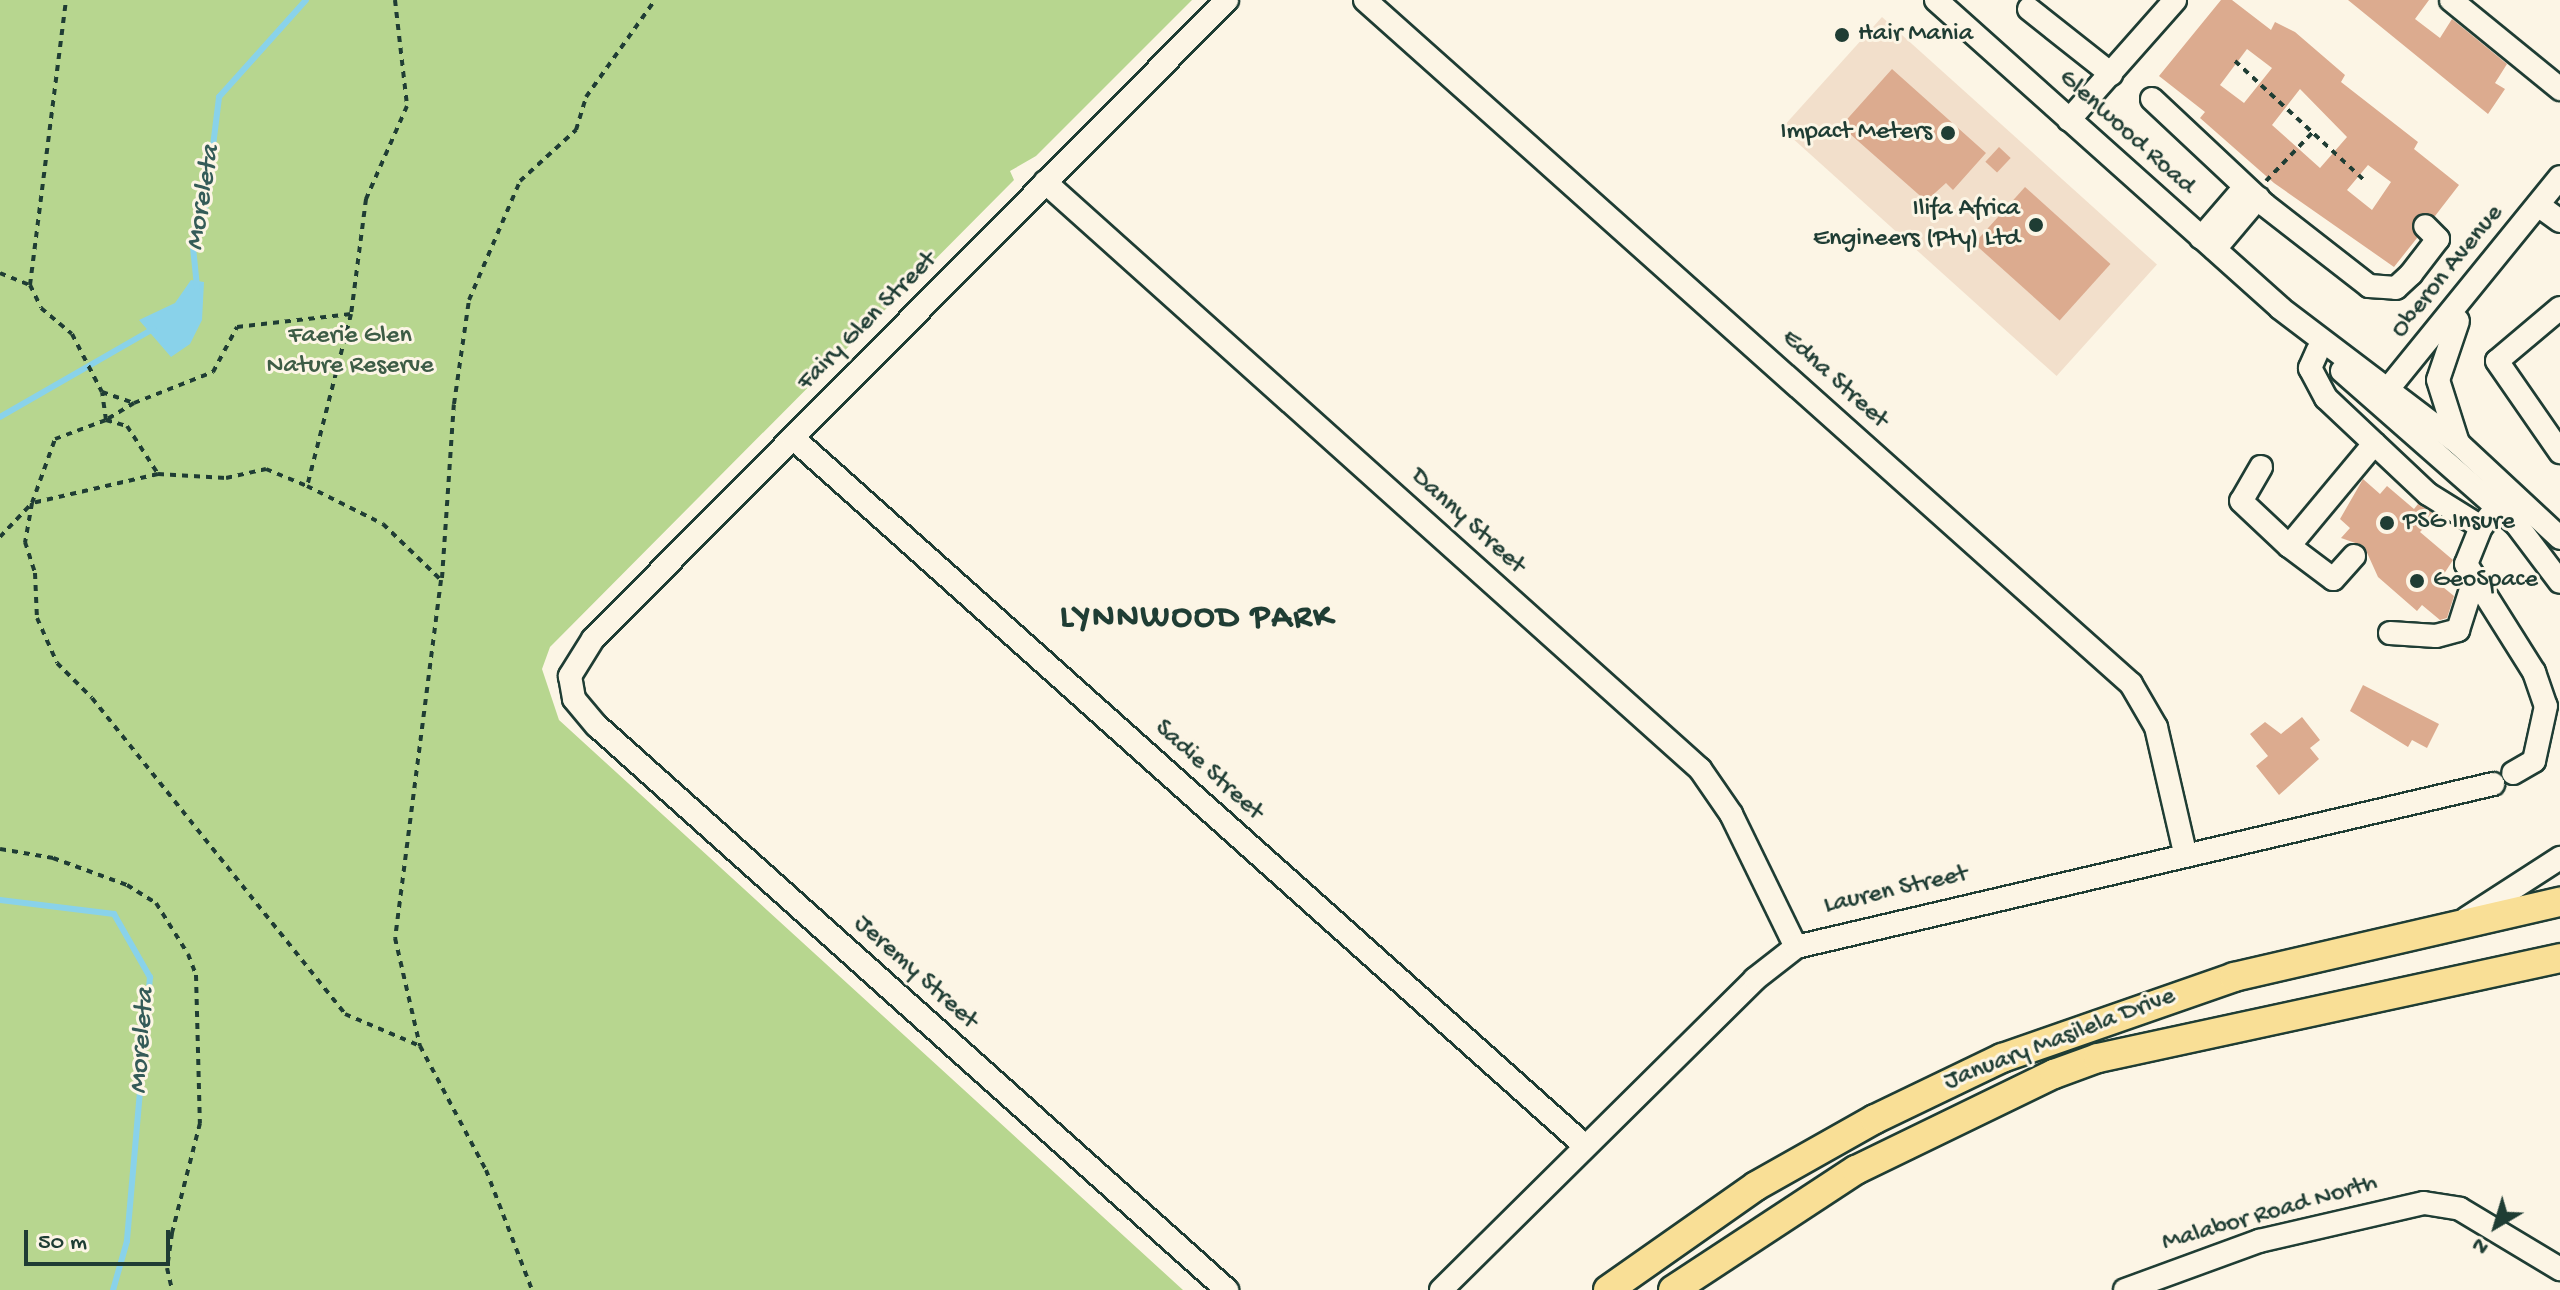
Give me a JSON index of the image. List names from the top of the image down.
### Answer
{
  "streets": {
    "main road": ["January Masilela Drive"],
    "street": [
      "Glenwood Road",
      "Oberon Avenue",
      "Fairy Glen Street",
      "Edna Street",
      "Danny Street",
      "Sadie Street",
      "Lauren Street",
      "Jeremy Street",
      "Malabor Road North"
    ]
  },
  "crossings": [
    ["Glenwood Road", "Oberon Avenue"],
    ["Fairy Glen Street", "Danny Street"],
    ["Fairy Glen Street", "Sadie Street"],
    ["Fairy Glen Street", "Jeremy Street"],
    ["Edna Street", "Lauren Street"],
    ["Danny Street", "Lauren Street"],
    ["Sadie Street", "Lauren Street"]
  ],
  "districts": ["LYNNWOOD PARK"],
  "water": ["Moreleta"],
  "parks": ["Faerie Glen Nature Reserve"],
  "places": [
    "Hair Mania",
    "Impact Meters",
    "Ilifa Africa Engineers (Pty) Ltd",
    "PSG Insure",
    "GeoSpace"
  ],
  "scale_bar": "50 m",
  "north": "bottom left"
}
